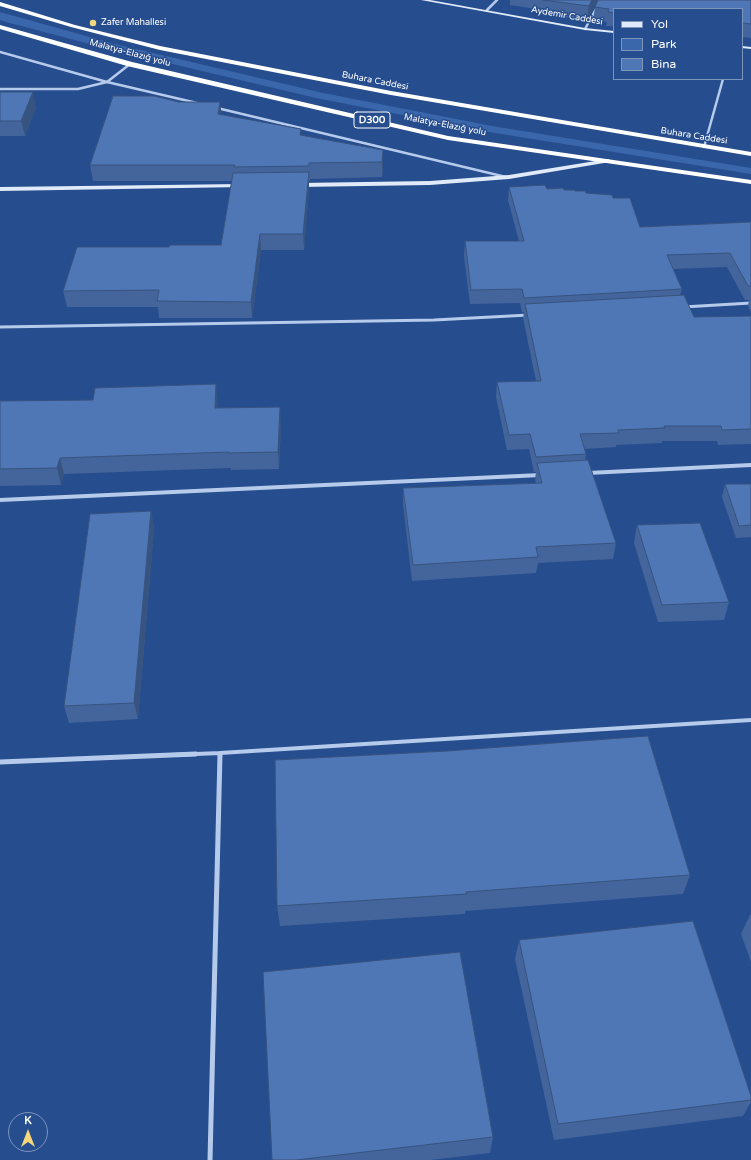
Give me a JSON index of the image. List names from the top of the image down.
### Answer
{
  "streets": {
    "highway": ["Malatya-Elazığ yolu", "Buhara Caddesi", "D300"],
    "street": ["Aydemir Caddesi"]
  },
  "places": ["Zafer Mahallesi"],
  "legend": ["Yol", "Park", "Bina"],
  "north": "top"
}
